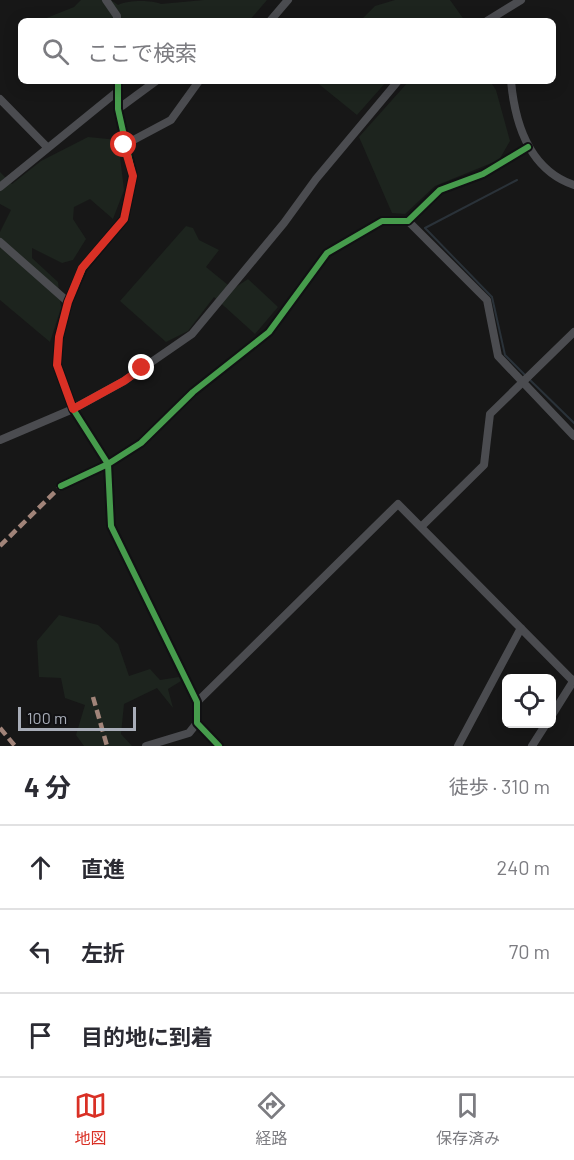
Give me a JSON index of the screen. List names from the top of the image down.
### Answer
{
  "scale_bar": "100 m",
  "page": {
    "search": "ここで検索",
    "scale": "100 m",
    "heading": ["4 分", "徒歩 · 310 m"],
    "list": [
      ["直進", "240 m"],
      ["左折", "70 m"],
      "目的地に到着"
    ],
    "nav": ["地図", "経路", "保存済み"]
  }
}
